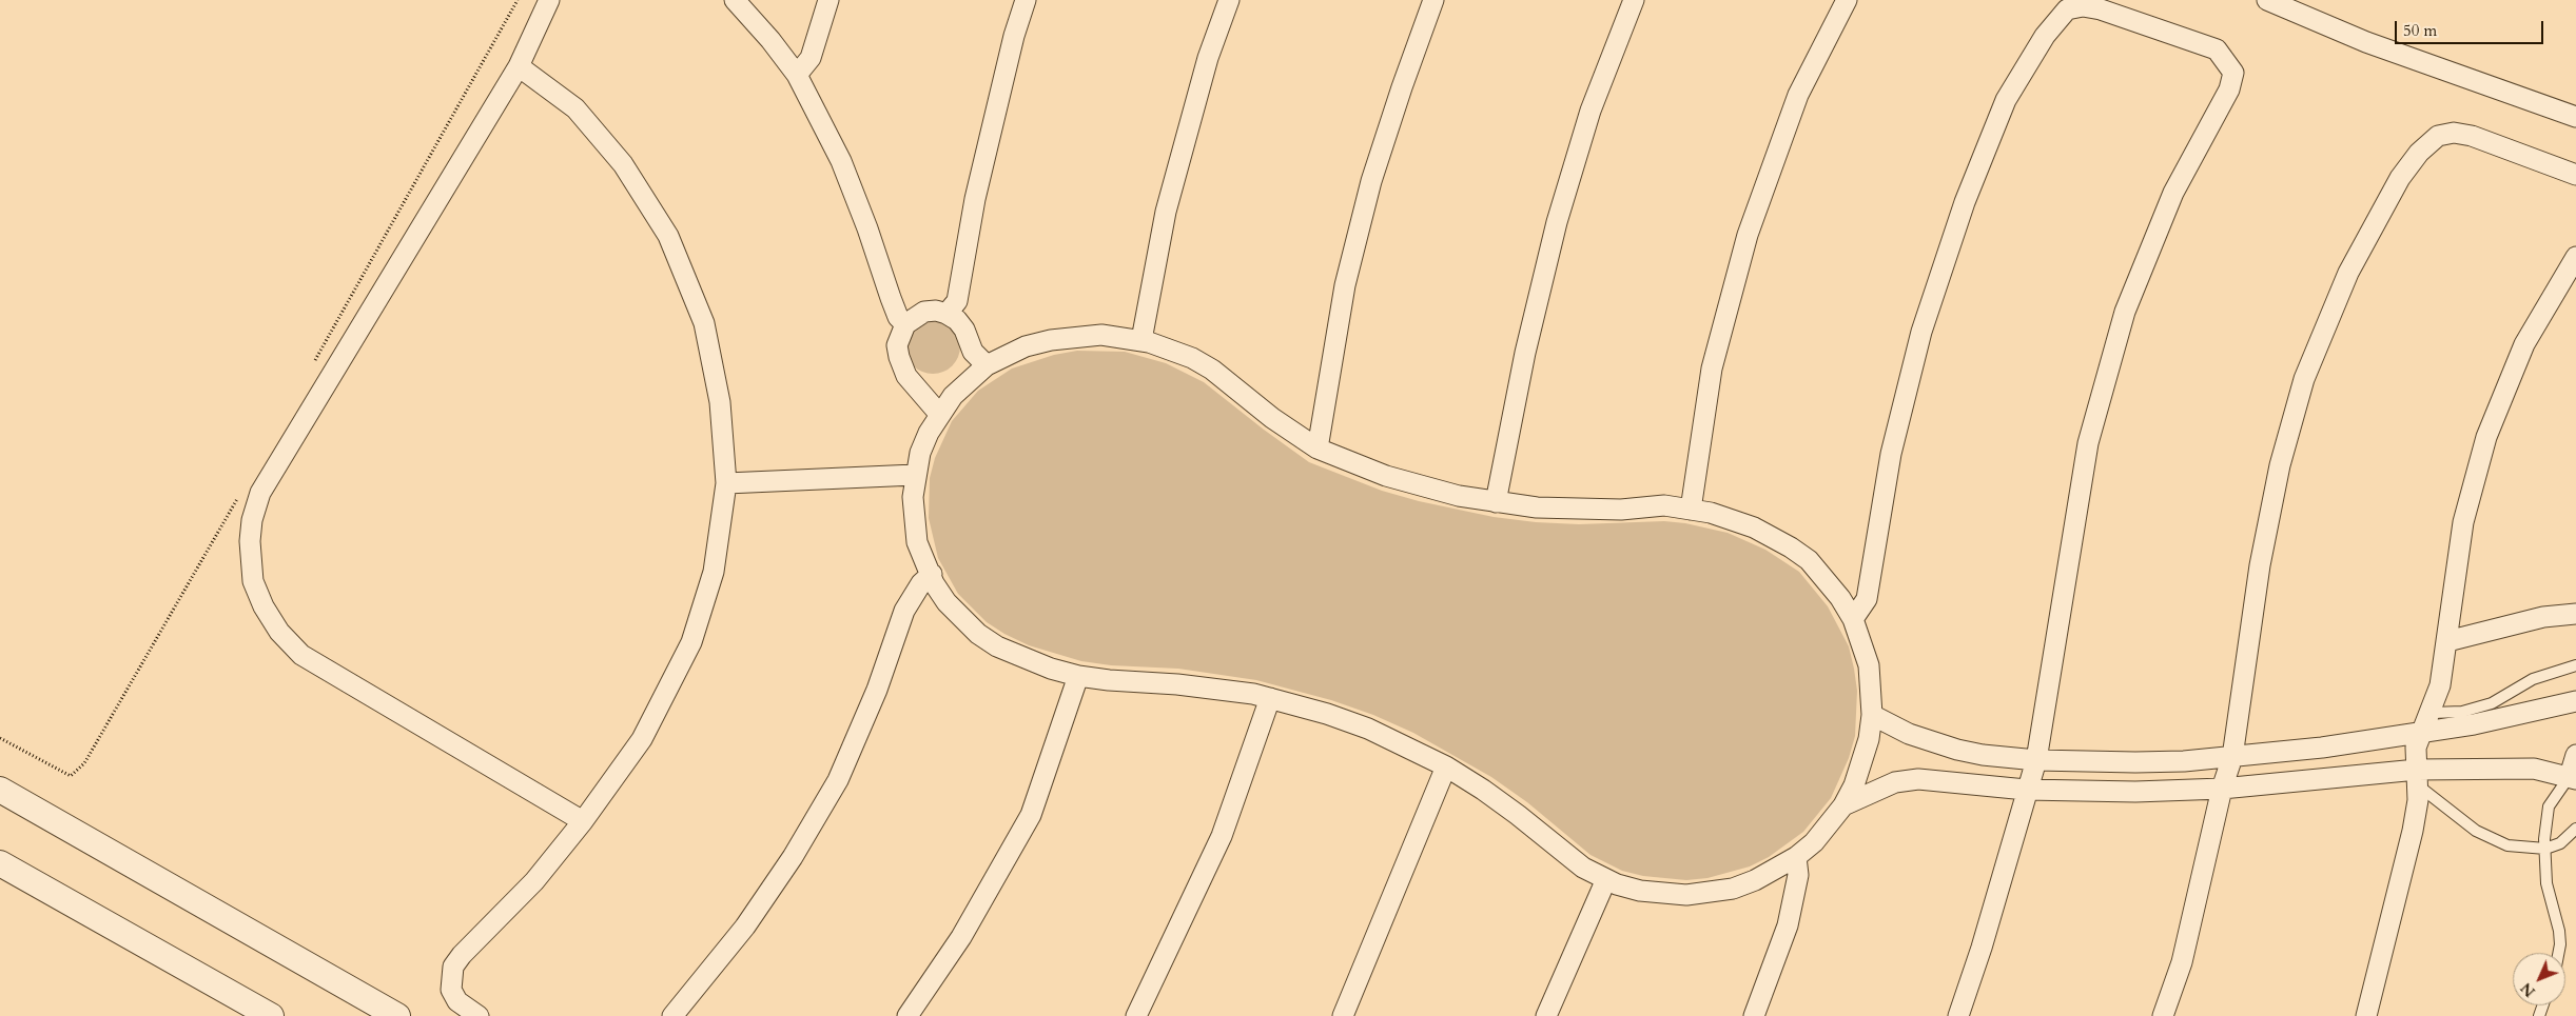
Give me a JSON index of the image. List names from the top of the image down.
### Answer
{
  "scale_bar": "50 m",
  "north": "bottom left"
}
